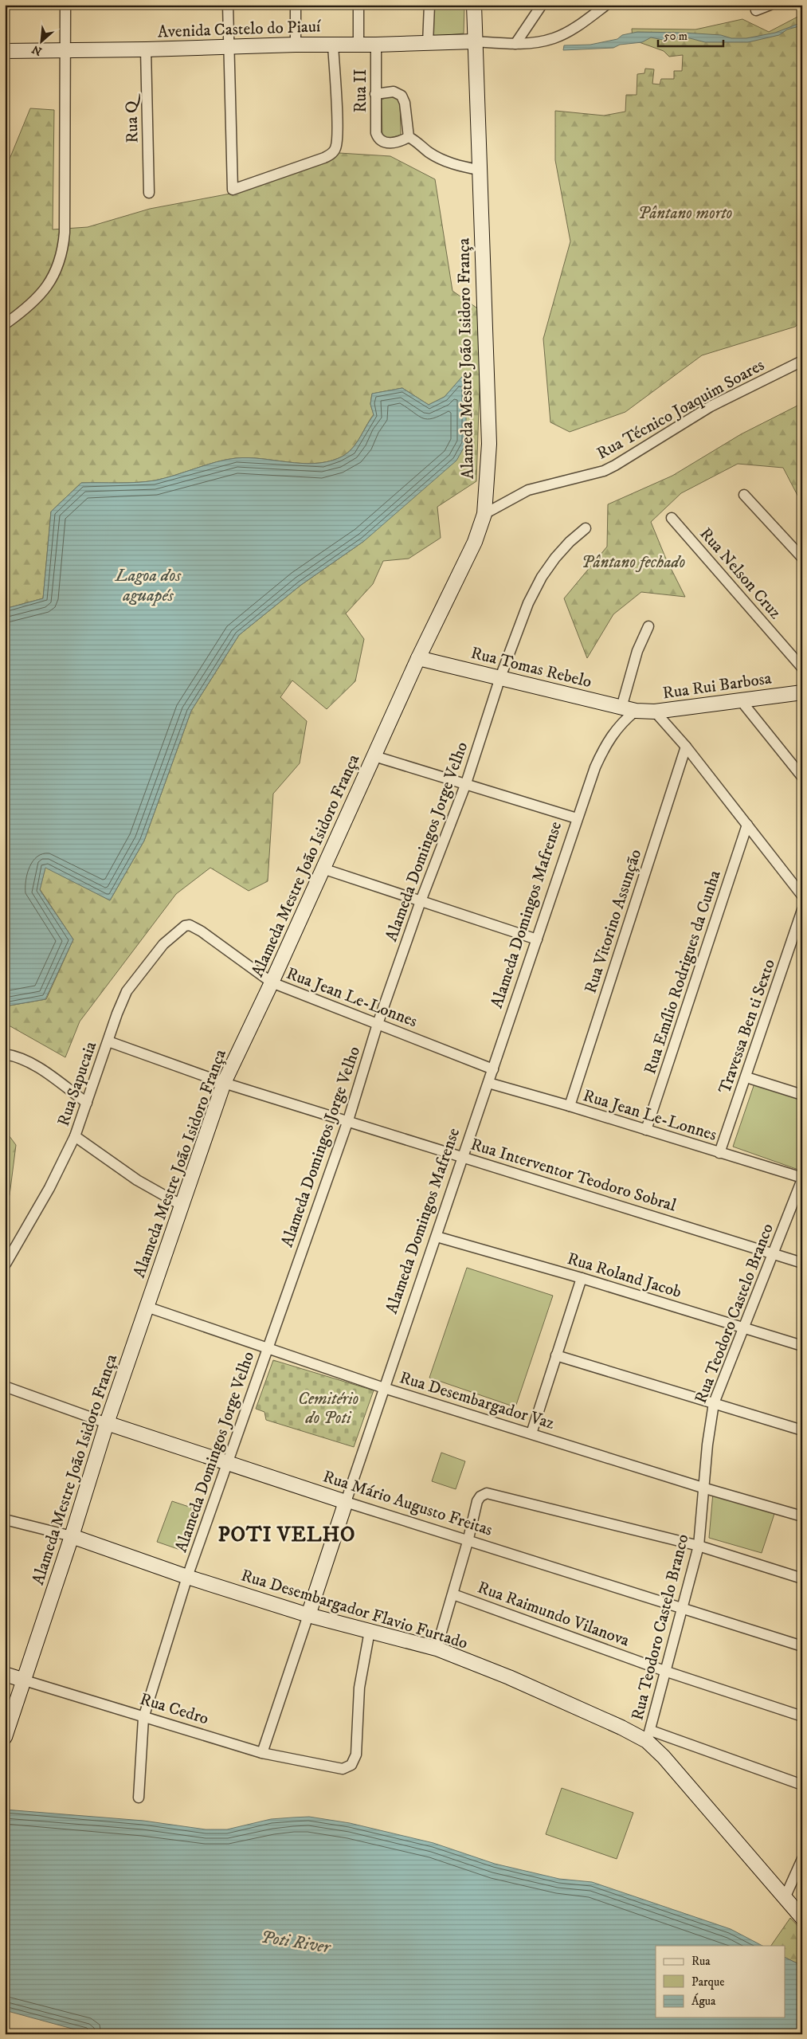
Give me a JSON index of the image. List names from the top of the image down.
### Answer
{
  "streets": {
    "main road": [
      "Avenida Castelo do Piauí",
      "Alameda Mestre João Isidoro França",
      "Rua Tomas Rebelo",
      "Rua Rui Barbosa",
      "Alameda Domingos Mafrense",
      "Rua Mário Augusto Freitas",
      "Rua Desembargador Flavio Furtado",
      "Rua Cedro"
    ],
    "street": [
      "Rua II",
      "Rua Q",
      "Rua Técnico Joaquim Soares",
      "Rua Nelson Cruz",
      "Alameda Domingos Jorge Velho",
      "Rua Vitorino Assunção",
      "Rua Emílio Rodrigues da Cunha",
      "Rua Jean Le-Lonnes",
      "Travessa Ben ti Sexto",
      "Rua Sapucaia",
      "Rua Interventor Teodoro Sobral",
      "Rua Roland Jacob",
      "Rua Teodoro Castelo Branco",
      "Rua Desembargador Vaz",
      "Rua Raimundo Vilanova"
    ]
  },
  "crossings": [
    ["Avenida Castelo do Piauí", "Rua II"],
    ["Avenida Castelo do Piauí", "Rua Q"],
    ["Avenida Castelo do Piauí", "Alameda Mestre João Isidoro França"],
    ["Alameda Mestre João Isidoro França", "Rua Técnico Joaquim Soares"],
    ["Alameda Mestre João Isidoro França", "Rua Tomas Rebelo"],
    ["Alameda Mestre João Isidoro França", "Rua Jean Le-Lonnes"],
    ["Alameda Mestre João Isidoro França", "Rua Interventor Teodoro Sobral"],
    ["Alameda Mestre João Isidoro França", "Rua Desembargador Vaz"],
    ["Alameda Mestre João Isidoro França", "Rua Mário Augusto Freitas"],
    ["Alameda Mestre João Isidoro França", "Rua Desembargador Flavio Furtado"],
    ["Alameda Mestre João Isidoro França", "Rua Cedro"],
    ["Rua Tomas Rebelo", "Rua Rui Barbosa"],
    ["Rua Tomas Rebelo", "Alameda Domingos Jorge Velho"],
    ["Rua Tomas Rebelo", "Alameda Domingos Mafrense"],
    ["Rua Rui Barbosa", "Alameda Domingos Mafrense"],
    ["Alameda Domingos Jorge Velho", "Rua Jean Le-Lonnes"],
    ["Alameda Domingos Jorge Velho", "Rua Interventor Teodoro Sobral"],
    ["Alameda Domingos Jorge Velho", "Rua Desembargador Vaz"],
    ["Alameda Domingos Jorge Velho", "Rua Mário Augusto Freitas"],
    ["Alameda Domingos Jorge Velho", "Rua Desembargador Flavio Furtado"],
    ["Alameda Domingos Jorge Velho", "Rua Cedro"],
    ["Alameda Domingos Mafrense", "Rua Jean Le-Lonnes"],
    ["Alameda Domingos Mafrense", "Rua Interventor Teodoro Sobral"],
    ["Alameda Domingos Mafrense", "Rua Roland Jacob"],
    ["Alameda Domingos Mafrense", "Rua Desembargador Vaz"],
    ["Alameda Domingos Mafrense", "Rua Mário Augusto Freitas"],
    ["Alameda Domingos Mafrense", "Rua Desembargador Flavio Furtado"],
    ["Alameda Domingos Mafrense", "Rua Cedro"],
    ["Rua Vitorino Assunção", "Rua Jean Le-Lonnes"],
    ["Rua Emílio Rodrigues da Cunha", "Rua Jean Le-Lonnes"],
    ["Rua Jean Le-Lonnes", "Travessa Ben ti Sexto"],
    ["Rua Jean Le-Lonnes", "Rua Sapucaia"],
    ["Rua Jean Le-Lonnes", "Rua Teodoro Castelo Branco"],
    ["Rua Sapucaia", "Rua Interventor Teodoro Sobral"],
    ["Rua Interventor Teodoro Sobral", "Rua Teodoro Castelo Branco"],
    ["Rua Roland Jacob", "Rua Teodoro Castelo Branco"],
    ["Rua Teodoro Castelo Branco", "Rua Desembargador Vaz"],
    ["Rua Teodoro Castelo Branco", "Rua Mário Augusto Freitas"],
    ["Rua Teodoro Castelo Branco", "Rua Desembargador Flavio Furtado"],
    ["Rua Teodoro Castelo Branco", "Rua Raimundo Vilanova"],
    ["Rua Desembargador Flavio Furtado", "Rua Cedro"]
  ],
  "districts": ["POTI VELHO"],
  "water": ["Lagoa dos aguapés", "Poti River"],
  "parks": ["Pântano morto", "Pântano fechado", "Cemitério do Poti"],
  "legend": ["Rua", "Parque", "Água"],
  "scale_bar": "50 m",
  "north": "bottom left"
}
